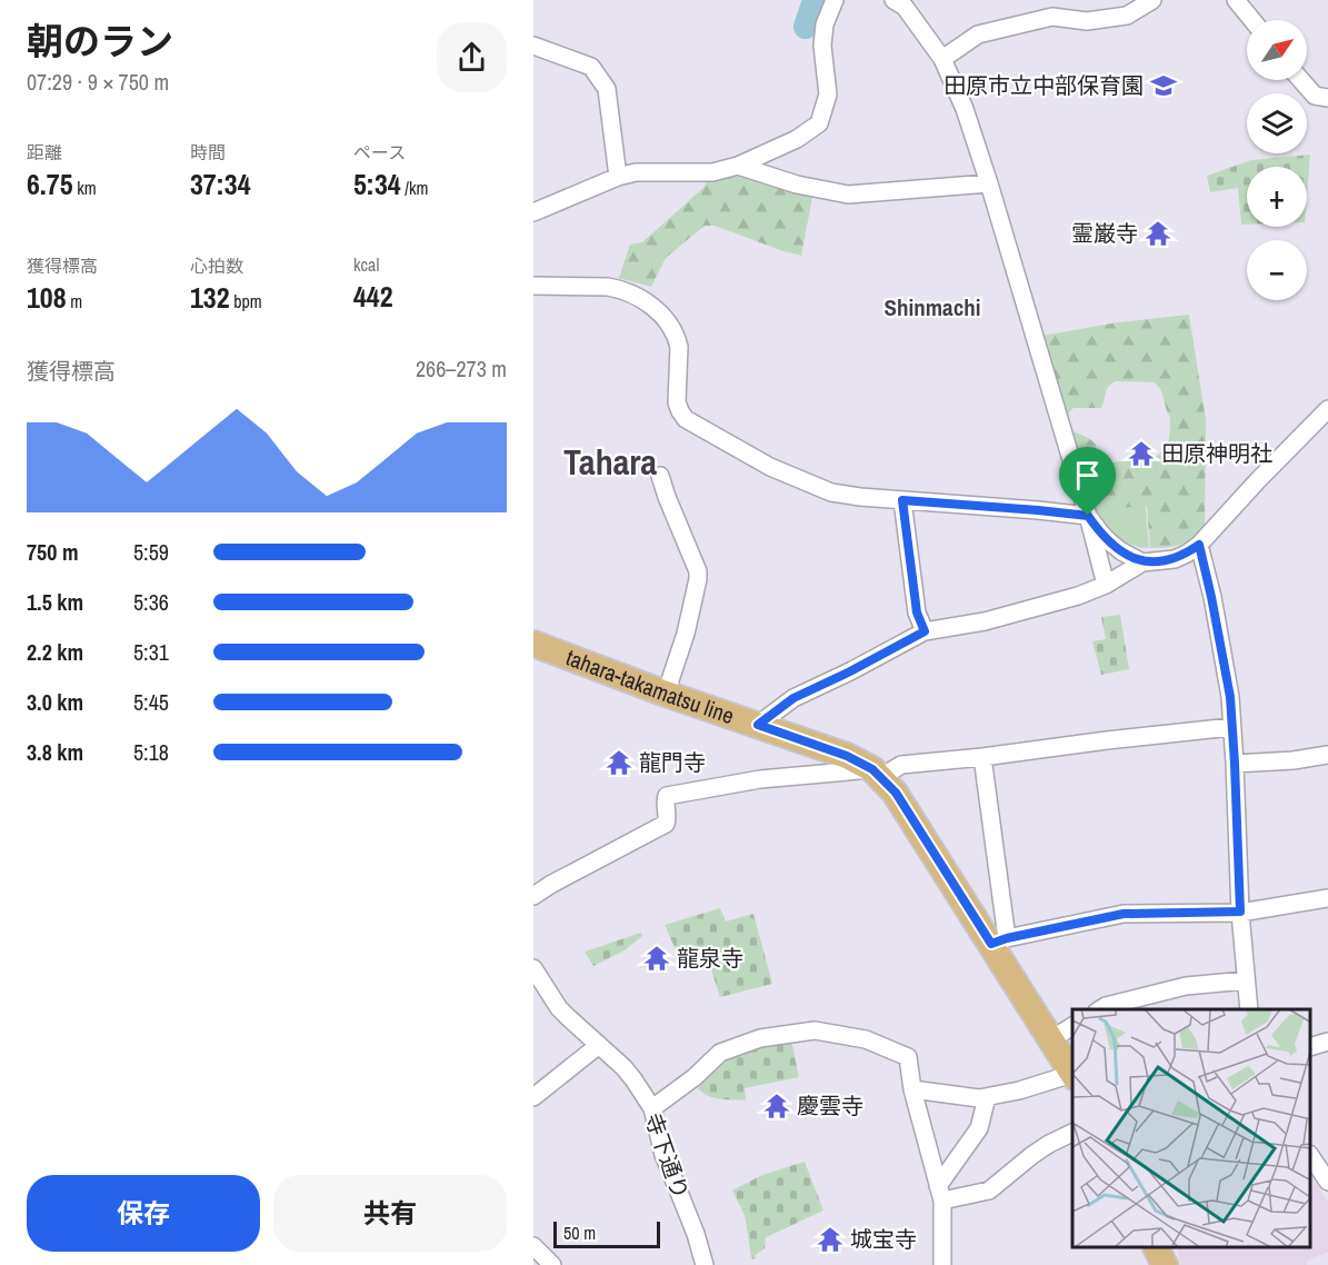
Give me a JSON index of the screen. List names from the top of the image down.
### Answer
{
  "streets": {
    "main road": ["tahara-takamatsu line"],
    "street": ["寺下通り"]
  },
  "districts": ["Shinmachi", "Tahara"],
  "places": {
    "school or university": ["田原市立中部保育園"],
    "temple": [
      "霊巌寺",
      "田原神明社",
      "龍門寺",
      "龍泉寺",
      "慶雲寺",
      "城宝寺"
    ]
  },
  "scale_bar": "50 m",
  "north": "top right",
  "page": {
    "heading": ["朝のラン", "07:29 · 9 × 750 m"],
    "map_buttons": ["+", "−"],
    "stats": [
      ["距離", "6.75 km"],
      ["時間", "37:34"],
      ["ペース", "5:34 /km"],
      ["獲得標高", "108 m"],
      ["心拍数", "132 bpm"],
      ["kcal", "442"]
    ],
    "chart": ["獲得標高", "266–273 m"],
    "list": [
      {
        "name": "750 m",
        "note": "5:59"
      },
      {
        "name": "1.5 km",
        "note": "5:36"
      },
      {
        "name": "2.2 km",
        "note": "5:31"
      },
      {
        "name": "3.0 km",
        "note": "5:45"
      },
      {
        "name": "3.8 km",
        "note": "5:18"
      }
    ],
    "buttons": ["保存", "共有"],
    "scale": "50 m"
  }
}
